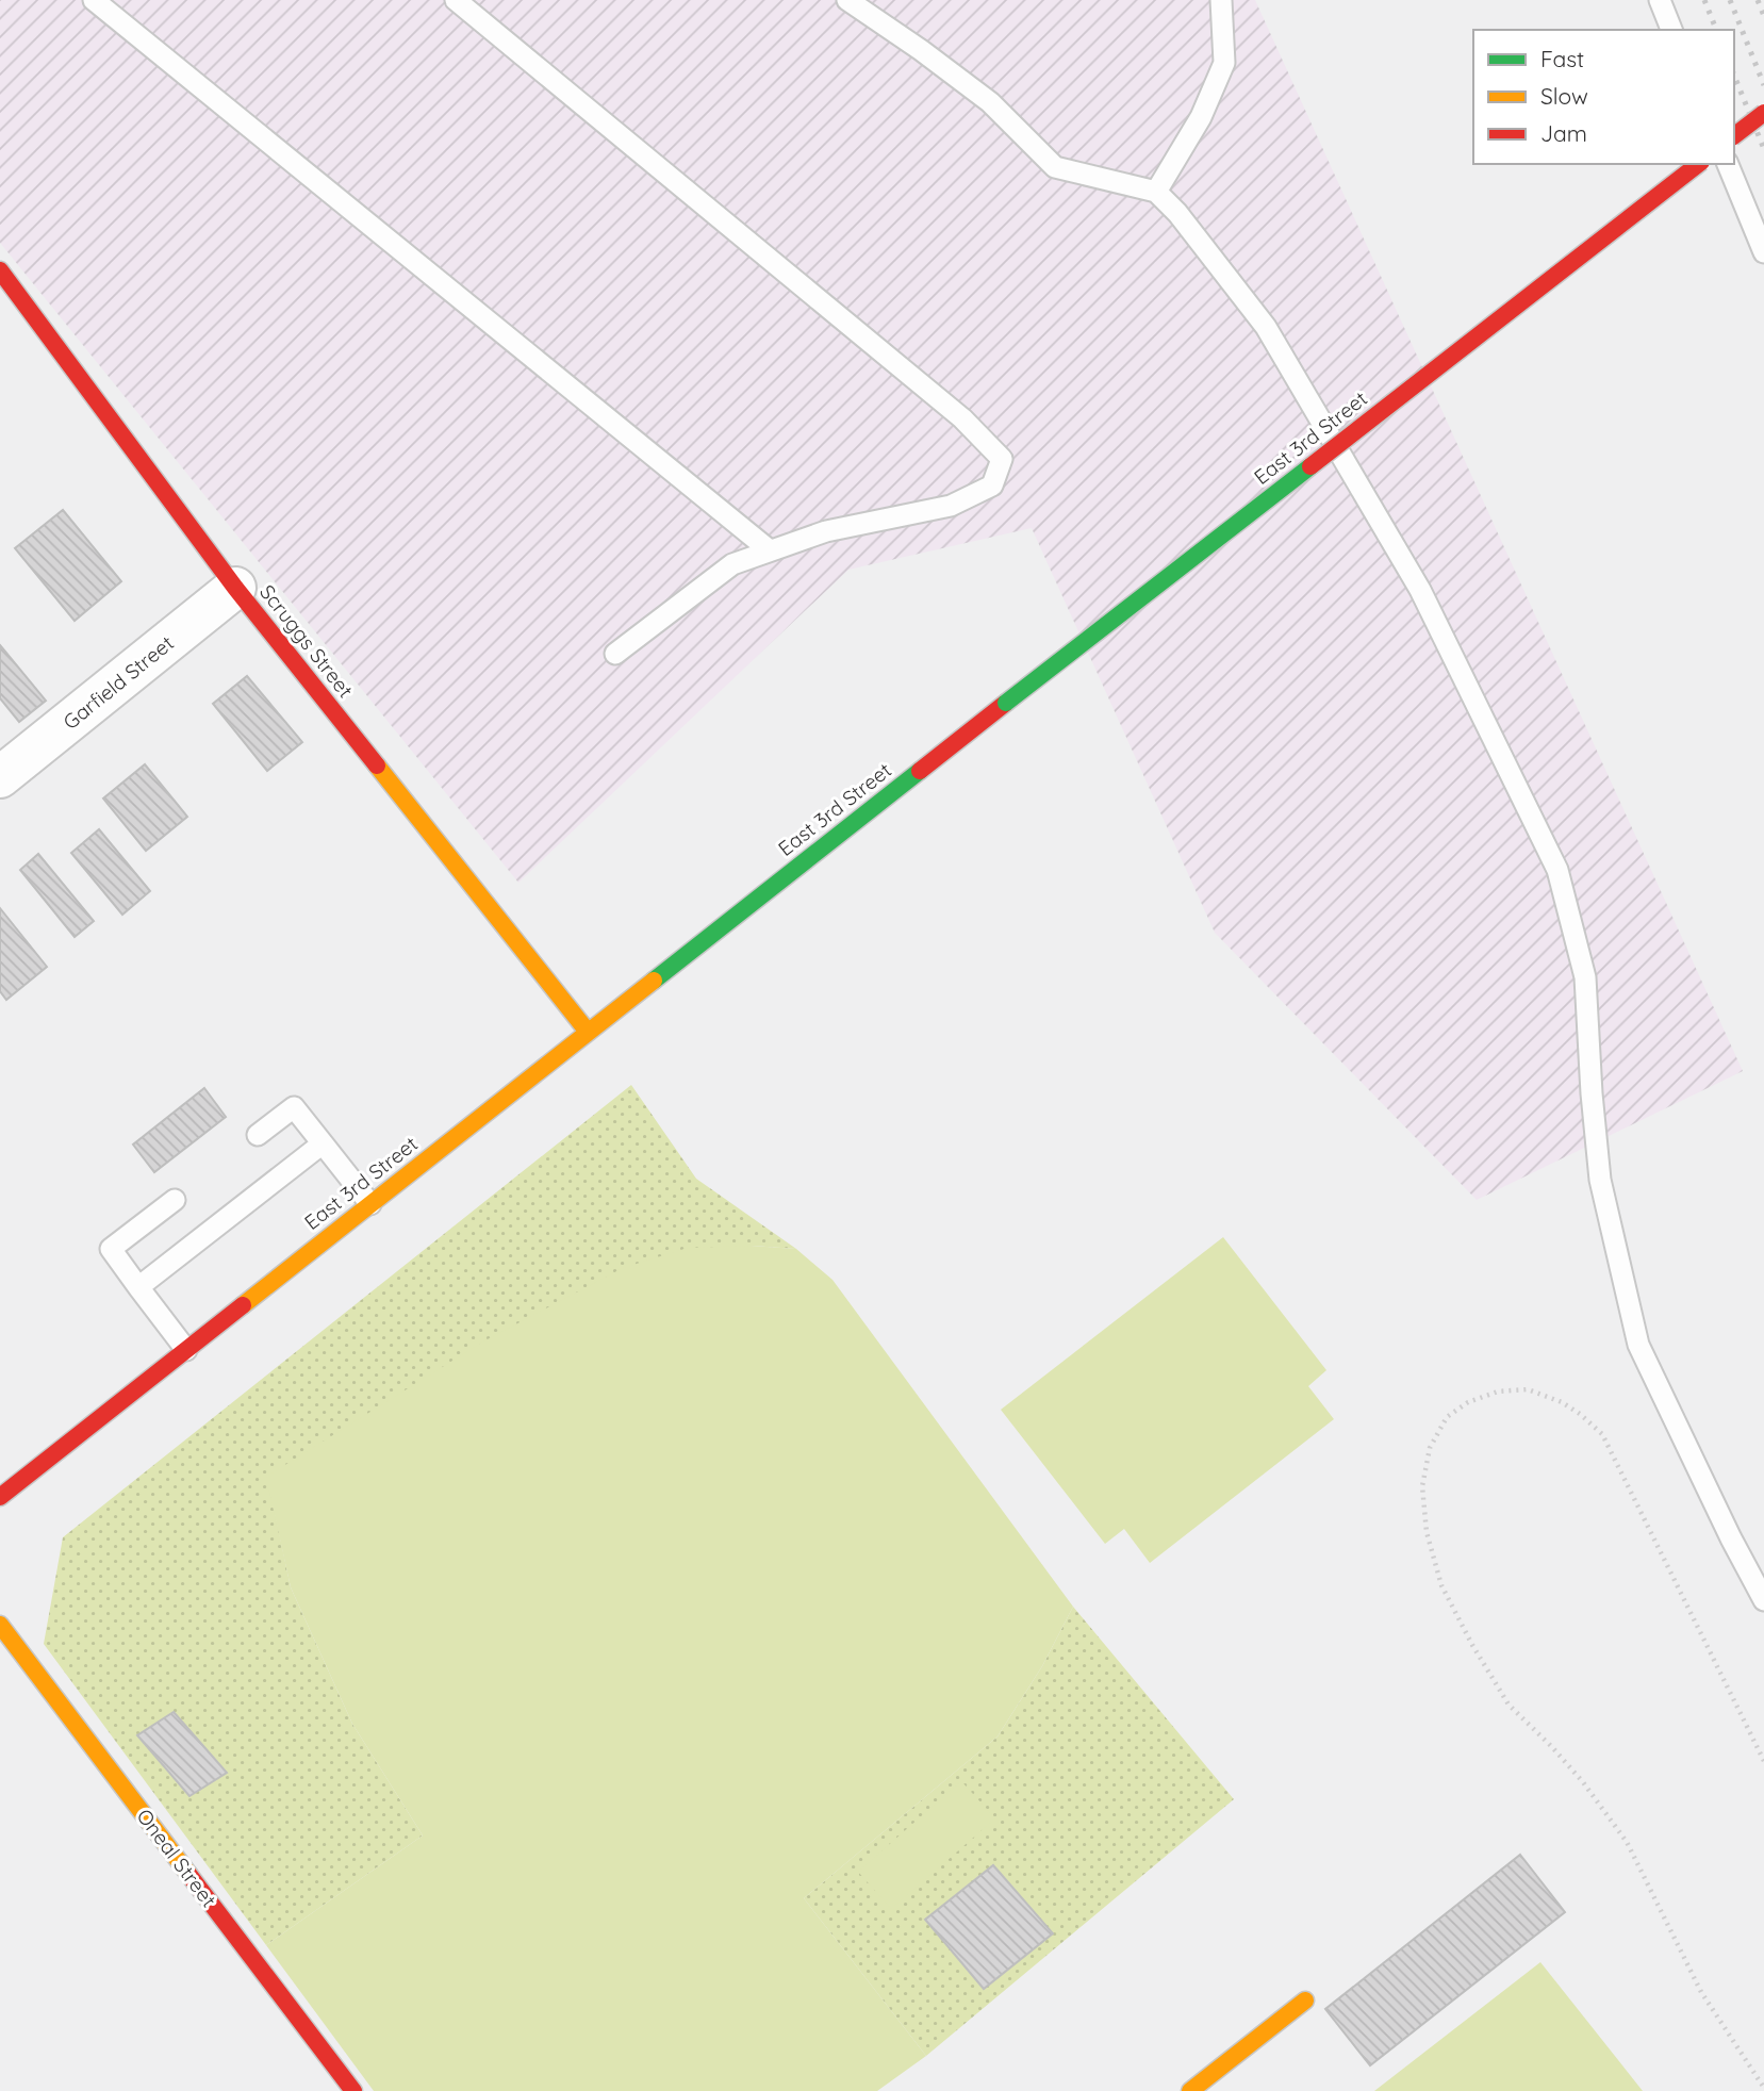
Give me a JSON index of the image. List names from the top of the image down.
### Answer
{
  "streets": {
    "main road": ["East 3rd Street", "Scruggs Street", "Oneal Street"],
    "street": ["Garfield Street"]
  },
  "crossings": [
    ["East 3rd Street", "Scruggs Street"],
    ["Scruggs Street", "Garfield Street"]
  ],
  "legend": ["Fast", "Slow", "Jam"]
}
